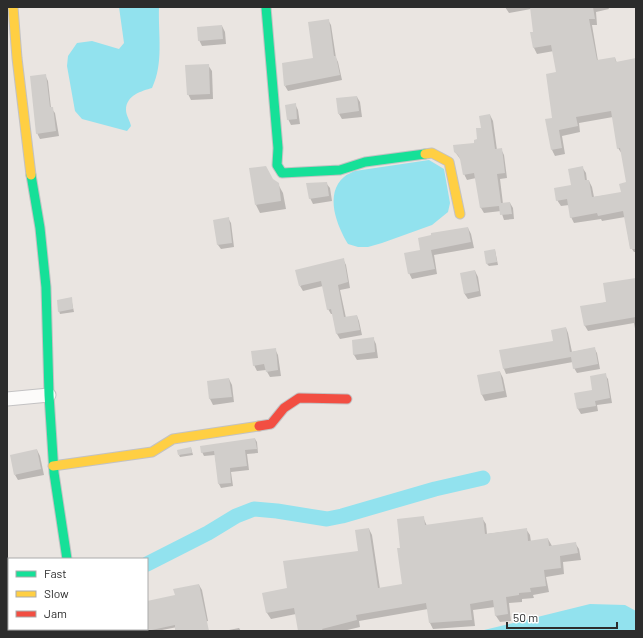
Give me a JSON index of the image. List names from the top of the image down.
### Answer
{
  "legend": ["Fast", "Slow", "Jam"],
  "scale_bar": "50 m"
}
